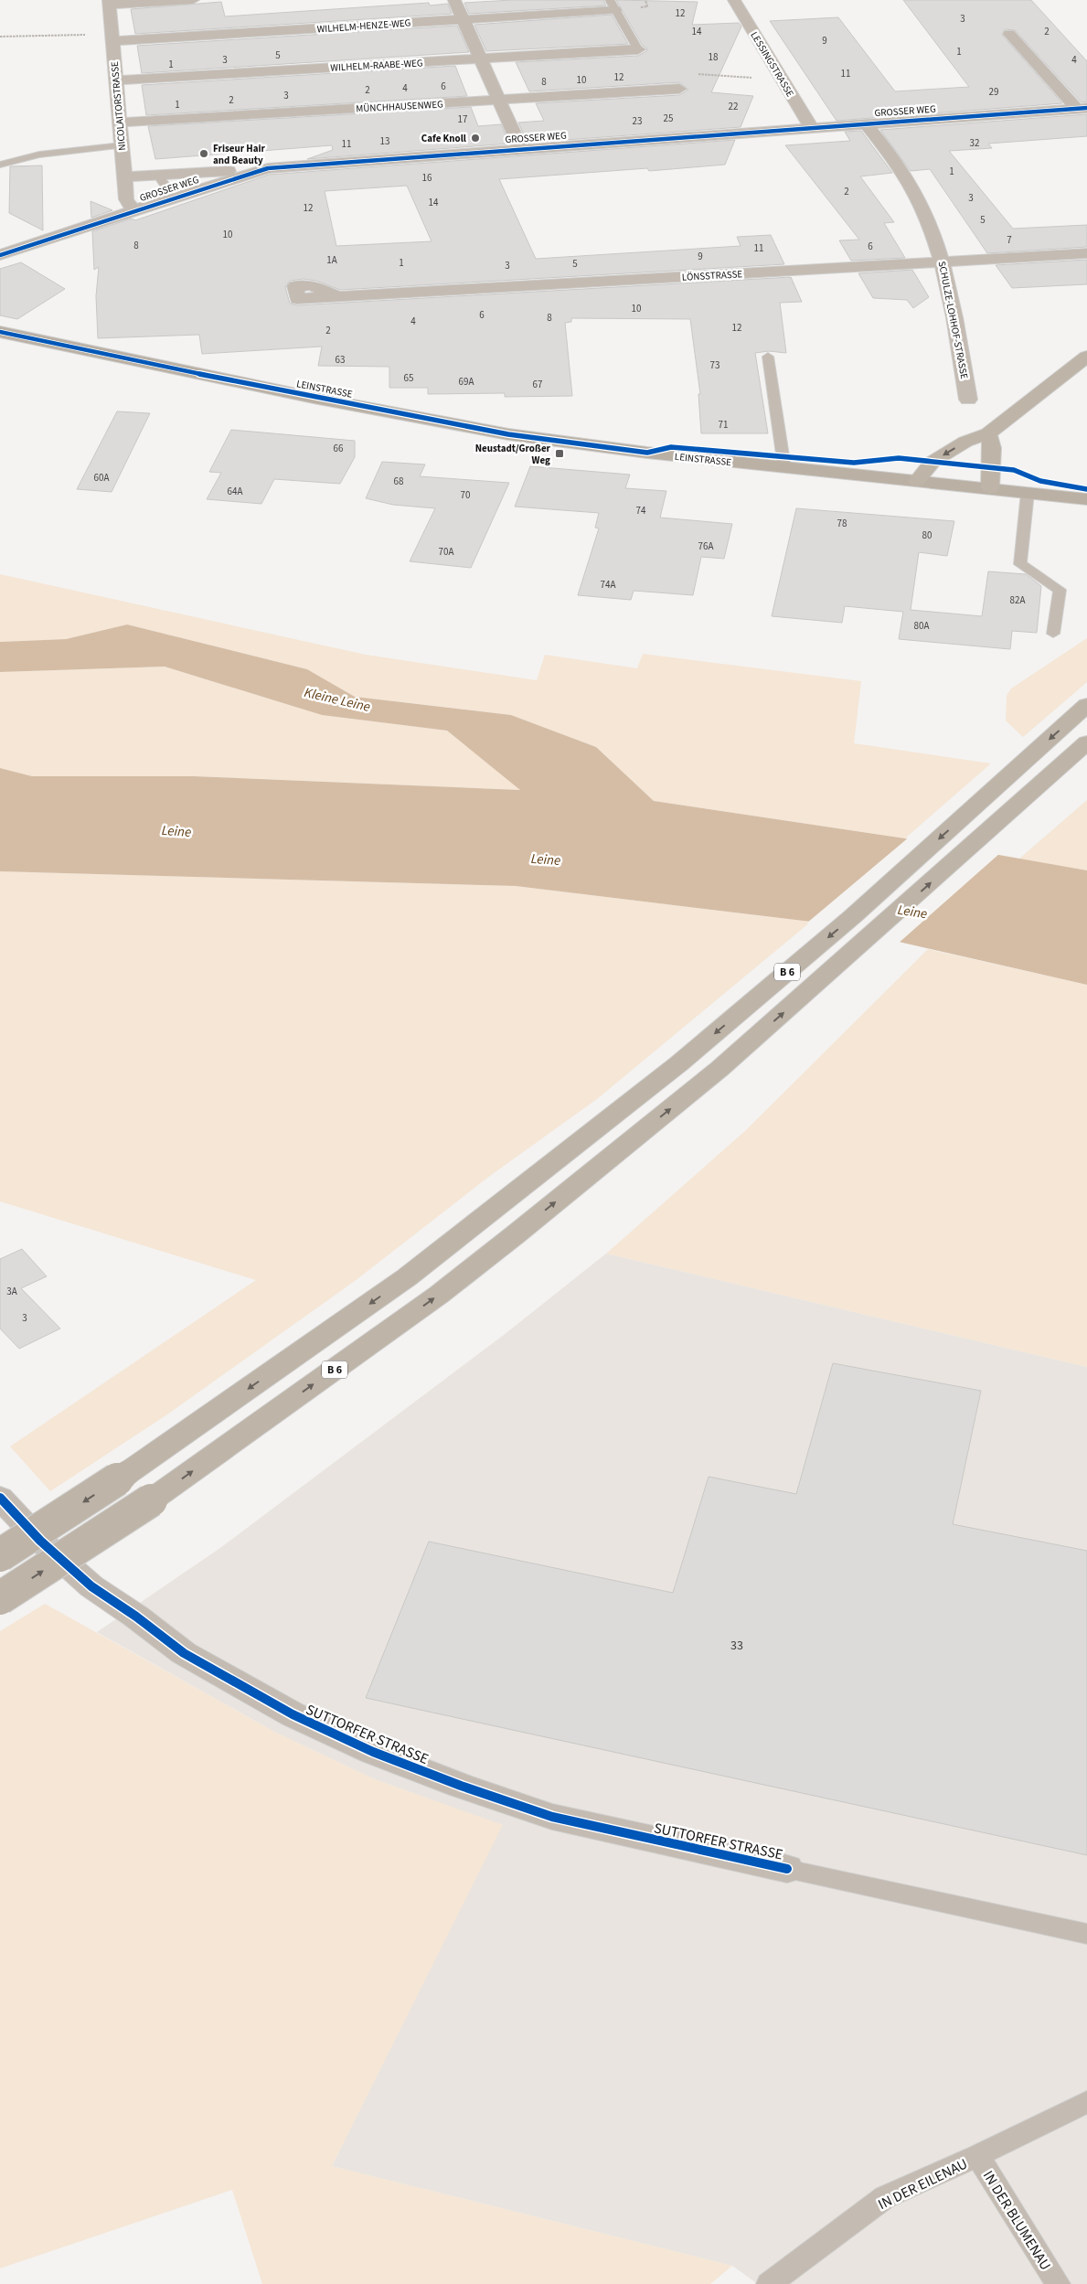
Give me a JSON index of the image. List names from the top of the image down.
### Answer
{
  "streets": {
    "highway": ["B 6"],
    "street": [
      "WILHELM-HENZE-WEG",
      "LESSINGSTRASSE",
      "WILHELM-RAABE-WEG",
      "NICOLAITORSTRASSE",
      "MÜNCHHAUSENWEG",
      "GROSSER WEG",
      "LÖNSSTRASSE",
      "SCHULZE-LOHHOF-STRASSE",
      "LEINSTRASSE",
      "SUTTORFER STRASSE"
    ],
    "lane": ["IN DER EILENAU", "IN DER BLUMENAU"]
  },
  "crossings": [
    ["WILHELM-HENZE-WEG", "NICOLAITORSTRASSE"],
    ["LESSINGSTRASSE", "GROSSER WEG"],
    ["WILHELM-RAABE-WEG", "NICOLAITORSTRASSE"],
    ["NICOLAITORSTRASSE", "MÜNCHHAUSENWEG"],
    ["NICOLAITORSTRASSE", "GROSSER WEG"],
    ["GROSSER WEG", "SCHULZE-LOHHOF-STRASSE"],
    ["LÖNSSTRASSE", "SCHULZE-LOHHOF-STRASSE"],
    ["IN DER EILENAU", "IN DER BLUMENAU"]
  ],
  "water": ["Kleine Leine", "Leine"],
  "places": {
    "other": ["Cafe Knoll", "Friseur Hair and Beauty"],
    "transit": ["Neustadt/Großer Weg"]
  },
  "house_numbers": [
    "12",
    "3",
    "14",
    "2",
    "9",
    "1",
    "5",
    "18",
    "3",
    "4",
    "1",
    "11",
    "12",
    "10",
    "8",
    "6",
    "4",
    "2",
    "29",
    "3",
    "2",
    "1",
    "22",
    "25",
    "17",
    "23",
    "13",
    "32",
    "11",
    "1",
    "16",
    "2",
    "3",
    "14",
    "12",
    "5",
    "10",
    "7",
    "8",
    "6",
    "11",
    "9",
    "1A",
    "1",
    "5",
    "3",
    "10",
    "6",
    "8",
    "4",
    "12",
    "2",
    "63",
    "73",
    "65",
    "69A",
    "67",
    "71",
    "66",
    "60A",
    "68",
    "64A",
    "70",
    "74",
    "78",
    "80",
    "76A",
    "70A",
    "74A",
    "82A",
    "80A",
    "3A",
    "3",
    "33"
  ]
}
